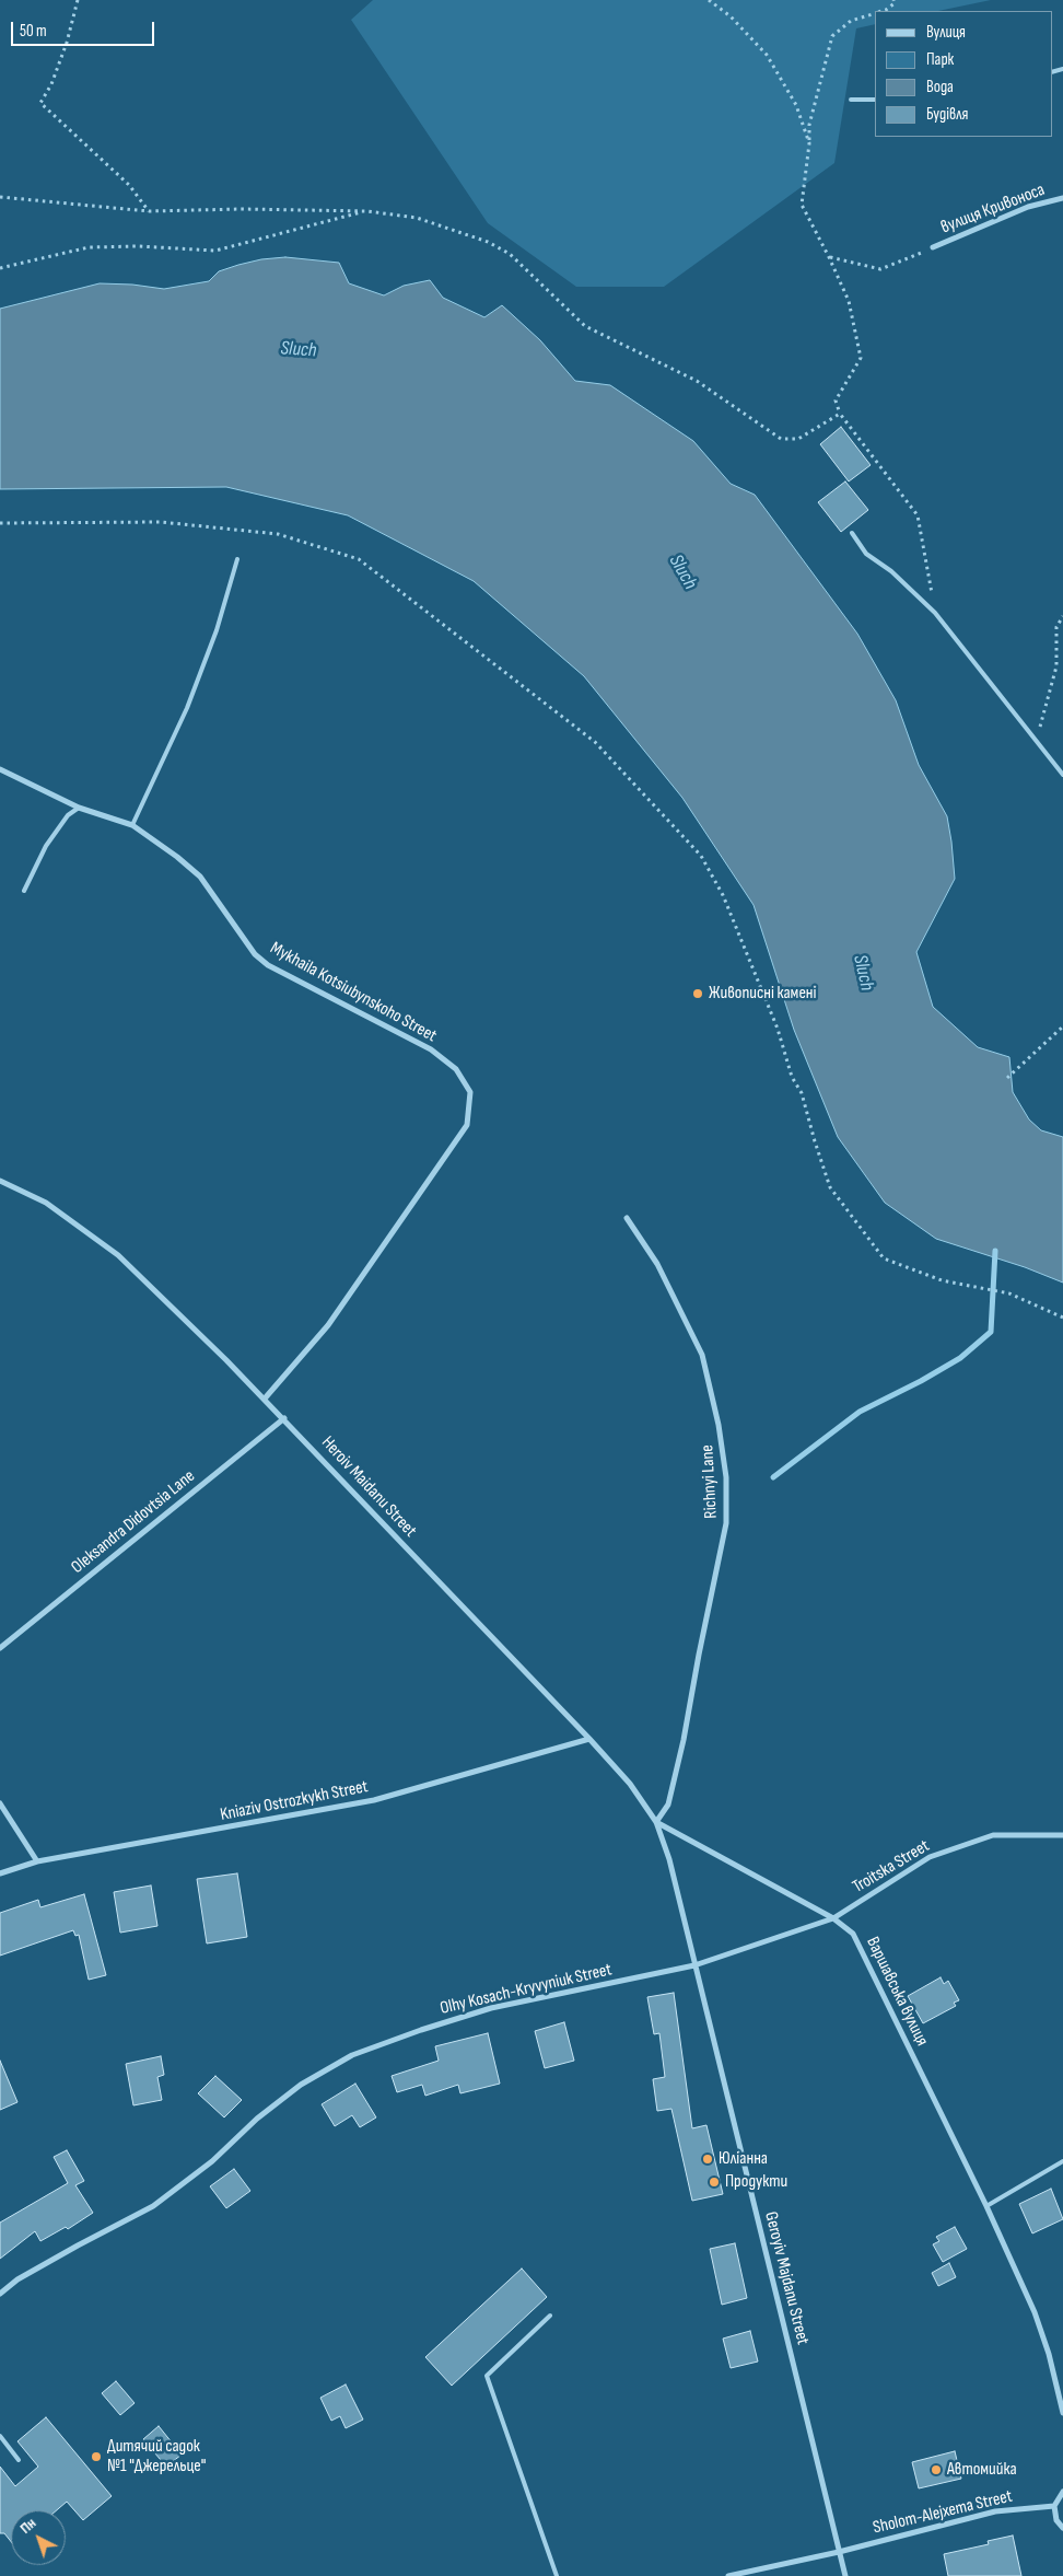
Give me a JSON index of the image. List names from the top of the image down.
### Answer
{
  "streets": {
    "street": [
      "вулиця Кривоноса",
      "Mykhaila Kotsiubynskoho Street",
      "Richnyi Lane",
      "Heroiv Maidanu Street",
      "Oleksandra Didovtsia Lane",
      "Kniaziv Ostrozkykh Street",
      "Troitska Street",
      "Olhy Kosach-Kryvyniuk Street",
      "Варшавська вулиця",
      "Geroyiv Majdanu Street",
      "Sholom-Alejxema Street"
    ]
  },
  "crossings": [
    ["Mykhaila Kotsiubynskoho Street", "Heroiv Maidanu Street"],
    ["Richnyi Lane", "Heroiv Maidanu Street"],
    ["Richnyi Lane", "Варшавська вулиця"],
    ["Heroiv Maidanu Street", "Oleksandra Didovtsia Lane"],
    ["Heroiv Maidanu Street", "Kniaziv Ostrozkykh Street"],
    ["Heroiv Maidanu Street", "Olhy Kosach-Kryvyniuk Street"],
    ["Heroiv Maidanu Street", "Варшавська вулиця"],
    ["Heroiv Maidanu Street", "Geroyiv Majdanu Street"],
    ["Troitska Street", "Olhy Kosach-Kryvyniuk Street"],
    ["Troitska Street", "Варшавська вулиця"],
    ["Olhy Kosach-Kryvyniuk Street", "Варшавська вулиця"],
    ["Olhy Kosach-Kryvyniuk Street", "Geroyiv Majdanu Street"],
    ["Geroyiv Majdanu Street", "Sholom-Alejxema Street"]
  ],
  "water": ["Sluch"],
  "places": [
    "Живописні камені",
    "Юліанна",
    "Продукти",
    "Дитячий садок №1 \"Джерельце\"",
    "Автомийка"
  ],
  "legend": [
    "Вулиця",
    "Парк",
    "Вода",
    "Будівля"
  ],
  "scale_bar": "50 m",
  "north": "top left"
}
